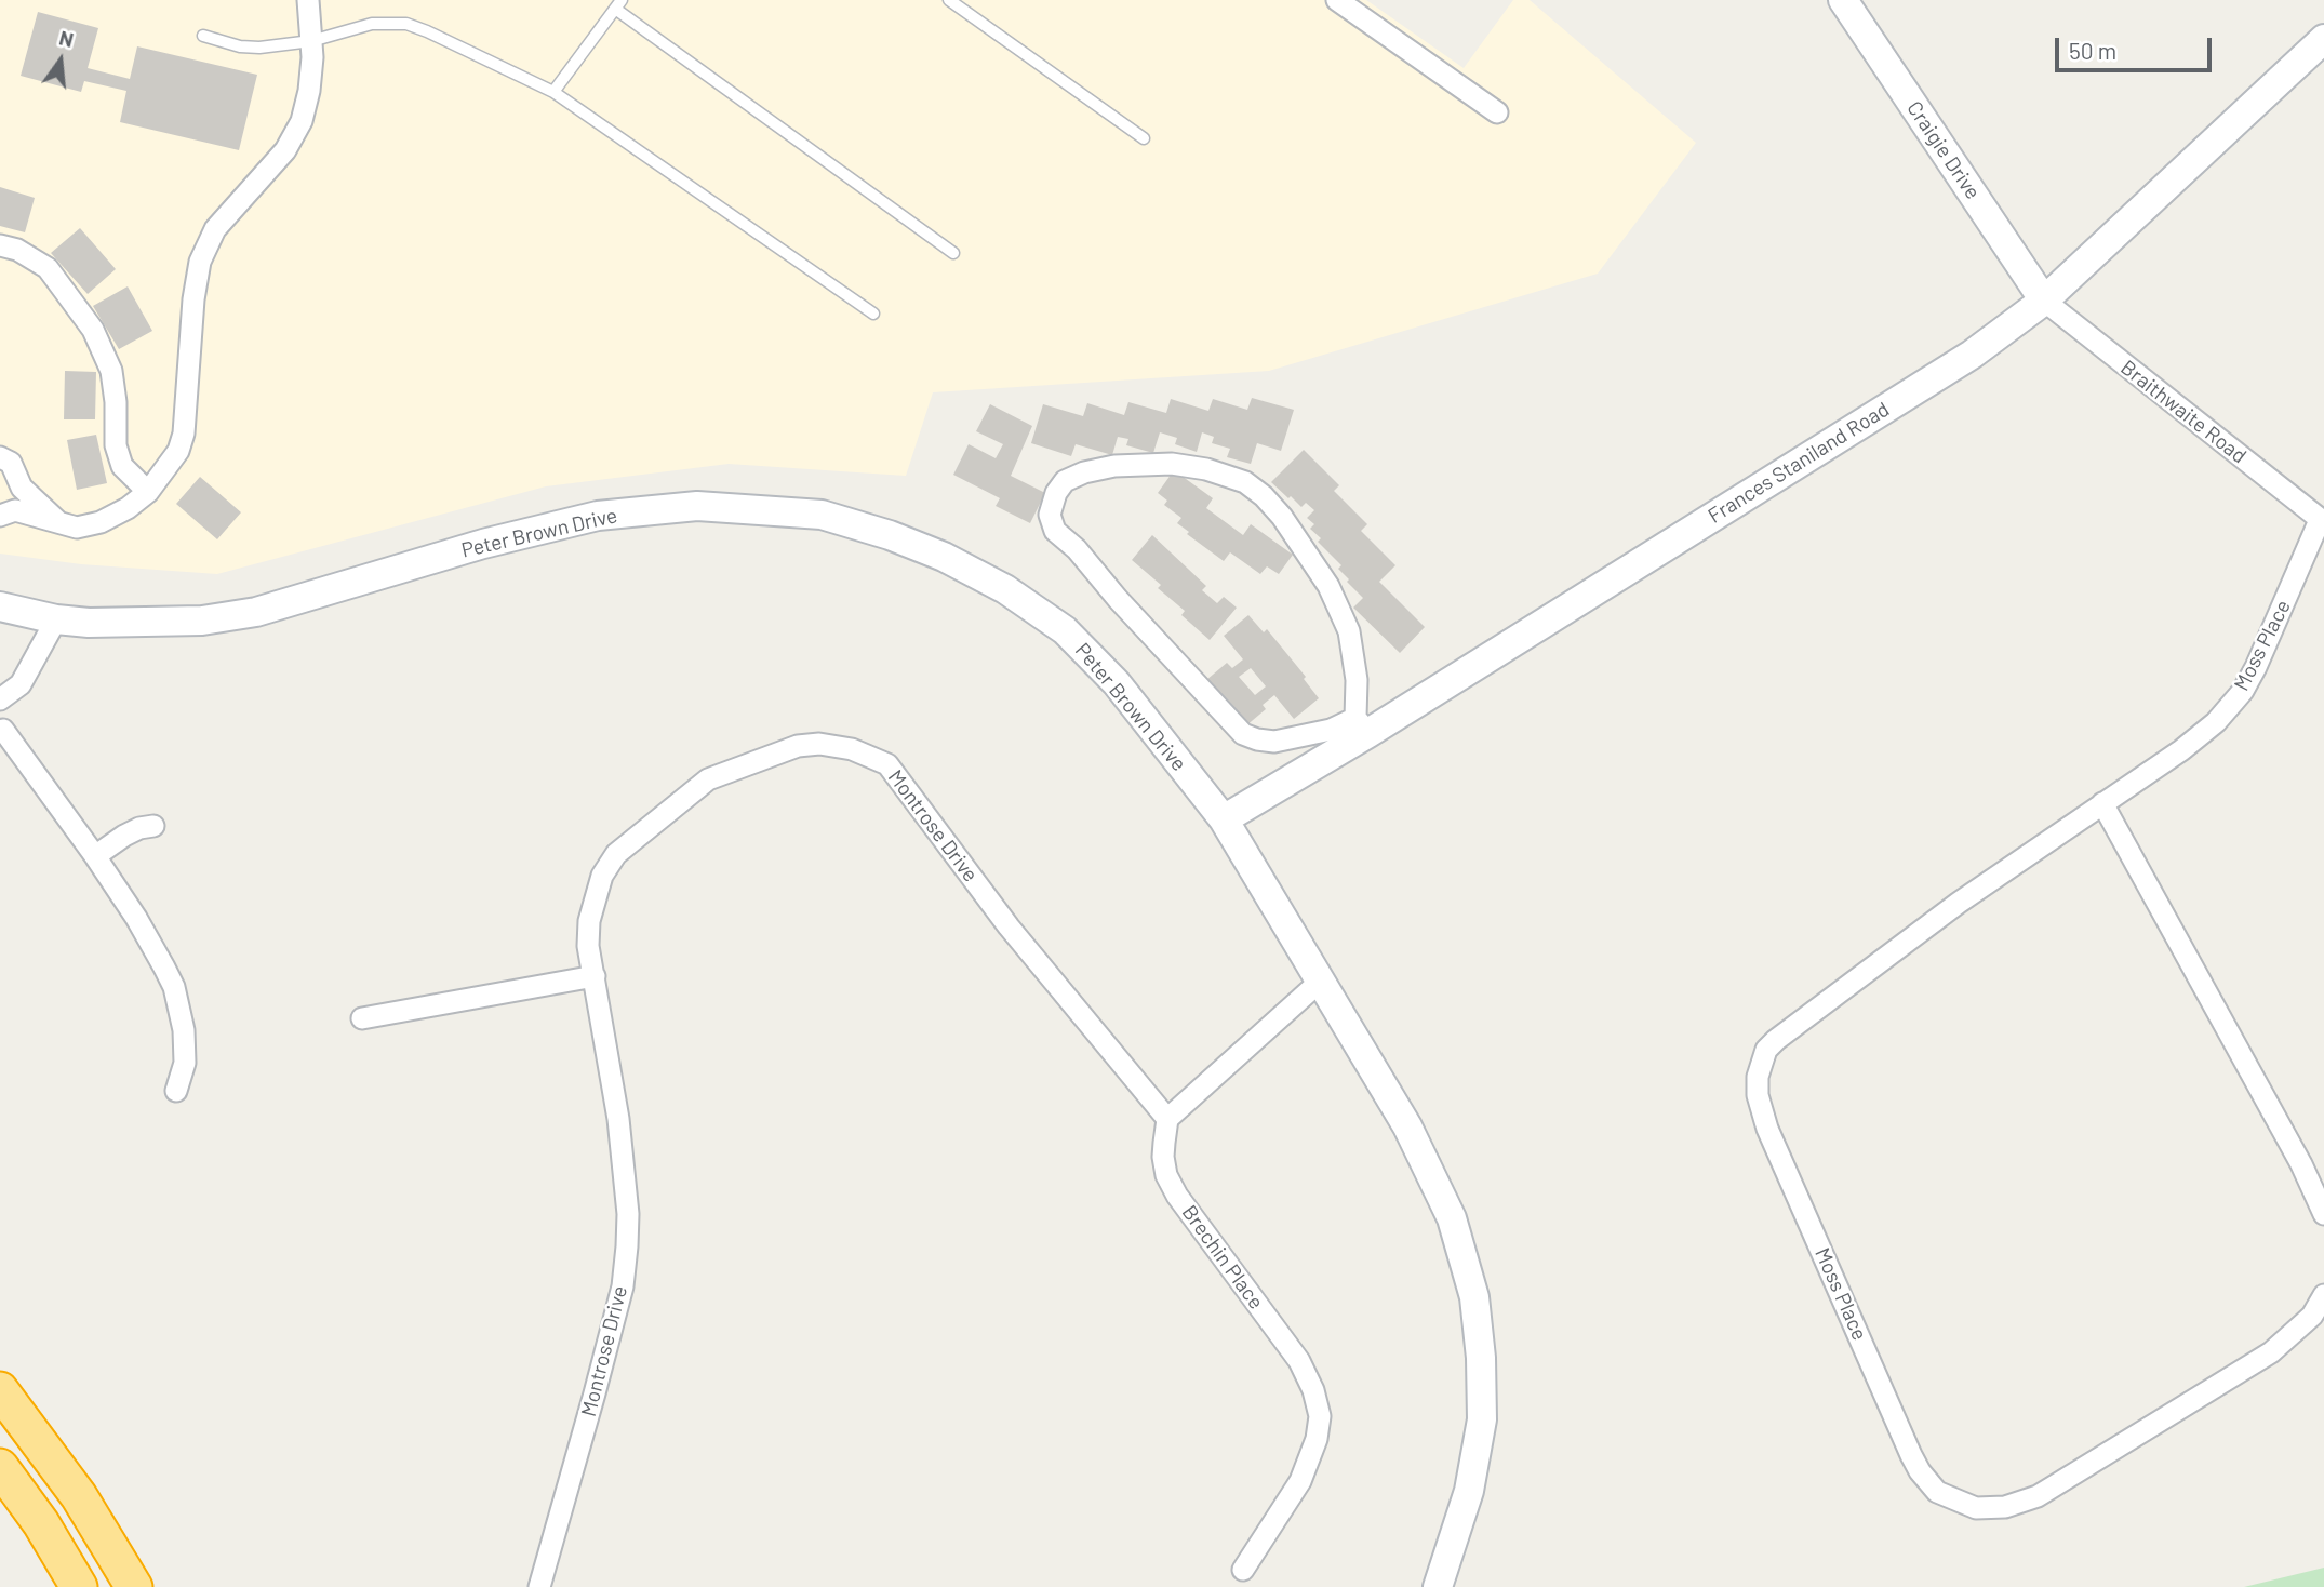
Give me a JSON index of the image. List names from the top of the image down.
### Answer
{
  "streets": {
    "street": [
      "Craigie Drive",
      "Braithwaite Road",
      "Frances Staniland Road",
      "Peter Brown Drive",
      "Moss Place",
      "Montrose Drive",
      "Brechin Place"
    ]
  },
  "crossings": [
    ["Craigie Drive", "Braithwaite Road"],
    ["Craigie Drive", "Frances Staniland Road"],
    ["Braithwaite Road", "Frances Staniland Road"],
    ["Braithwaite Road", "Moss Place"],
    ["Frances Staniland Road", "Peter Brown Drive"],
    ["Montrose Drive", "Brechin Place"]
  ],
  "scale_bar": "50 m",
  "north": "top"
}
